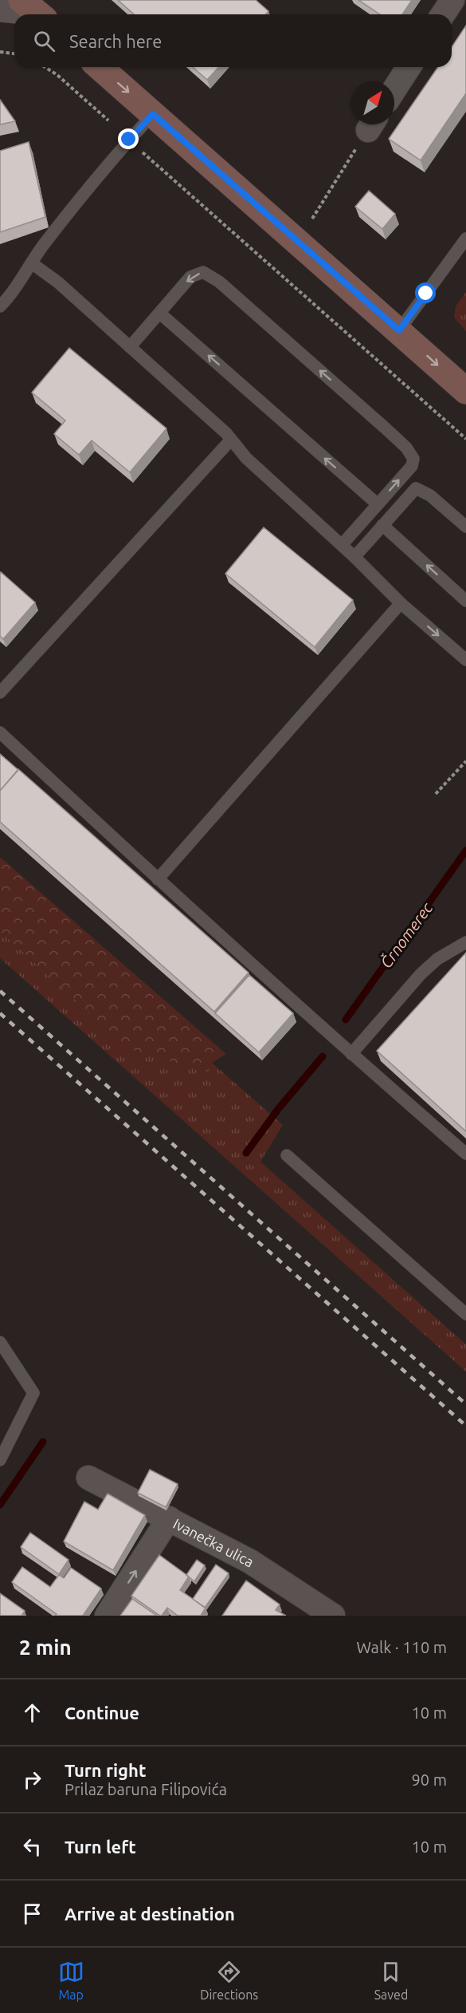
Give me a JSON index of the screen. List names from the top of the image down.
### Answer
{
  "streets": {
    "street": ["Ivanečka ulica"]
  },
  "water": ["Črnomerec"],
  "north": "top right",
  "page": {
    "search": "Search here",
    "heading": ["2 min", "Walk · 110 m"],
    "list": [
      ["Continue", "10 m"],
      ["Turn right", "Prilaz baruna Filipovića", "90 m"],
      ["Turn left", "10 m"],
      "Arrive at destination"
    ],
    "nav": ["Map", "Directions", "Saved"]
  }
}
